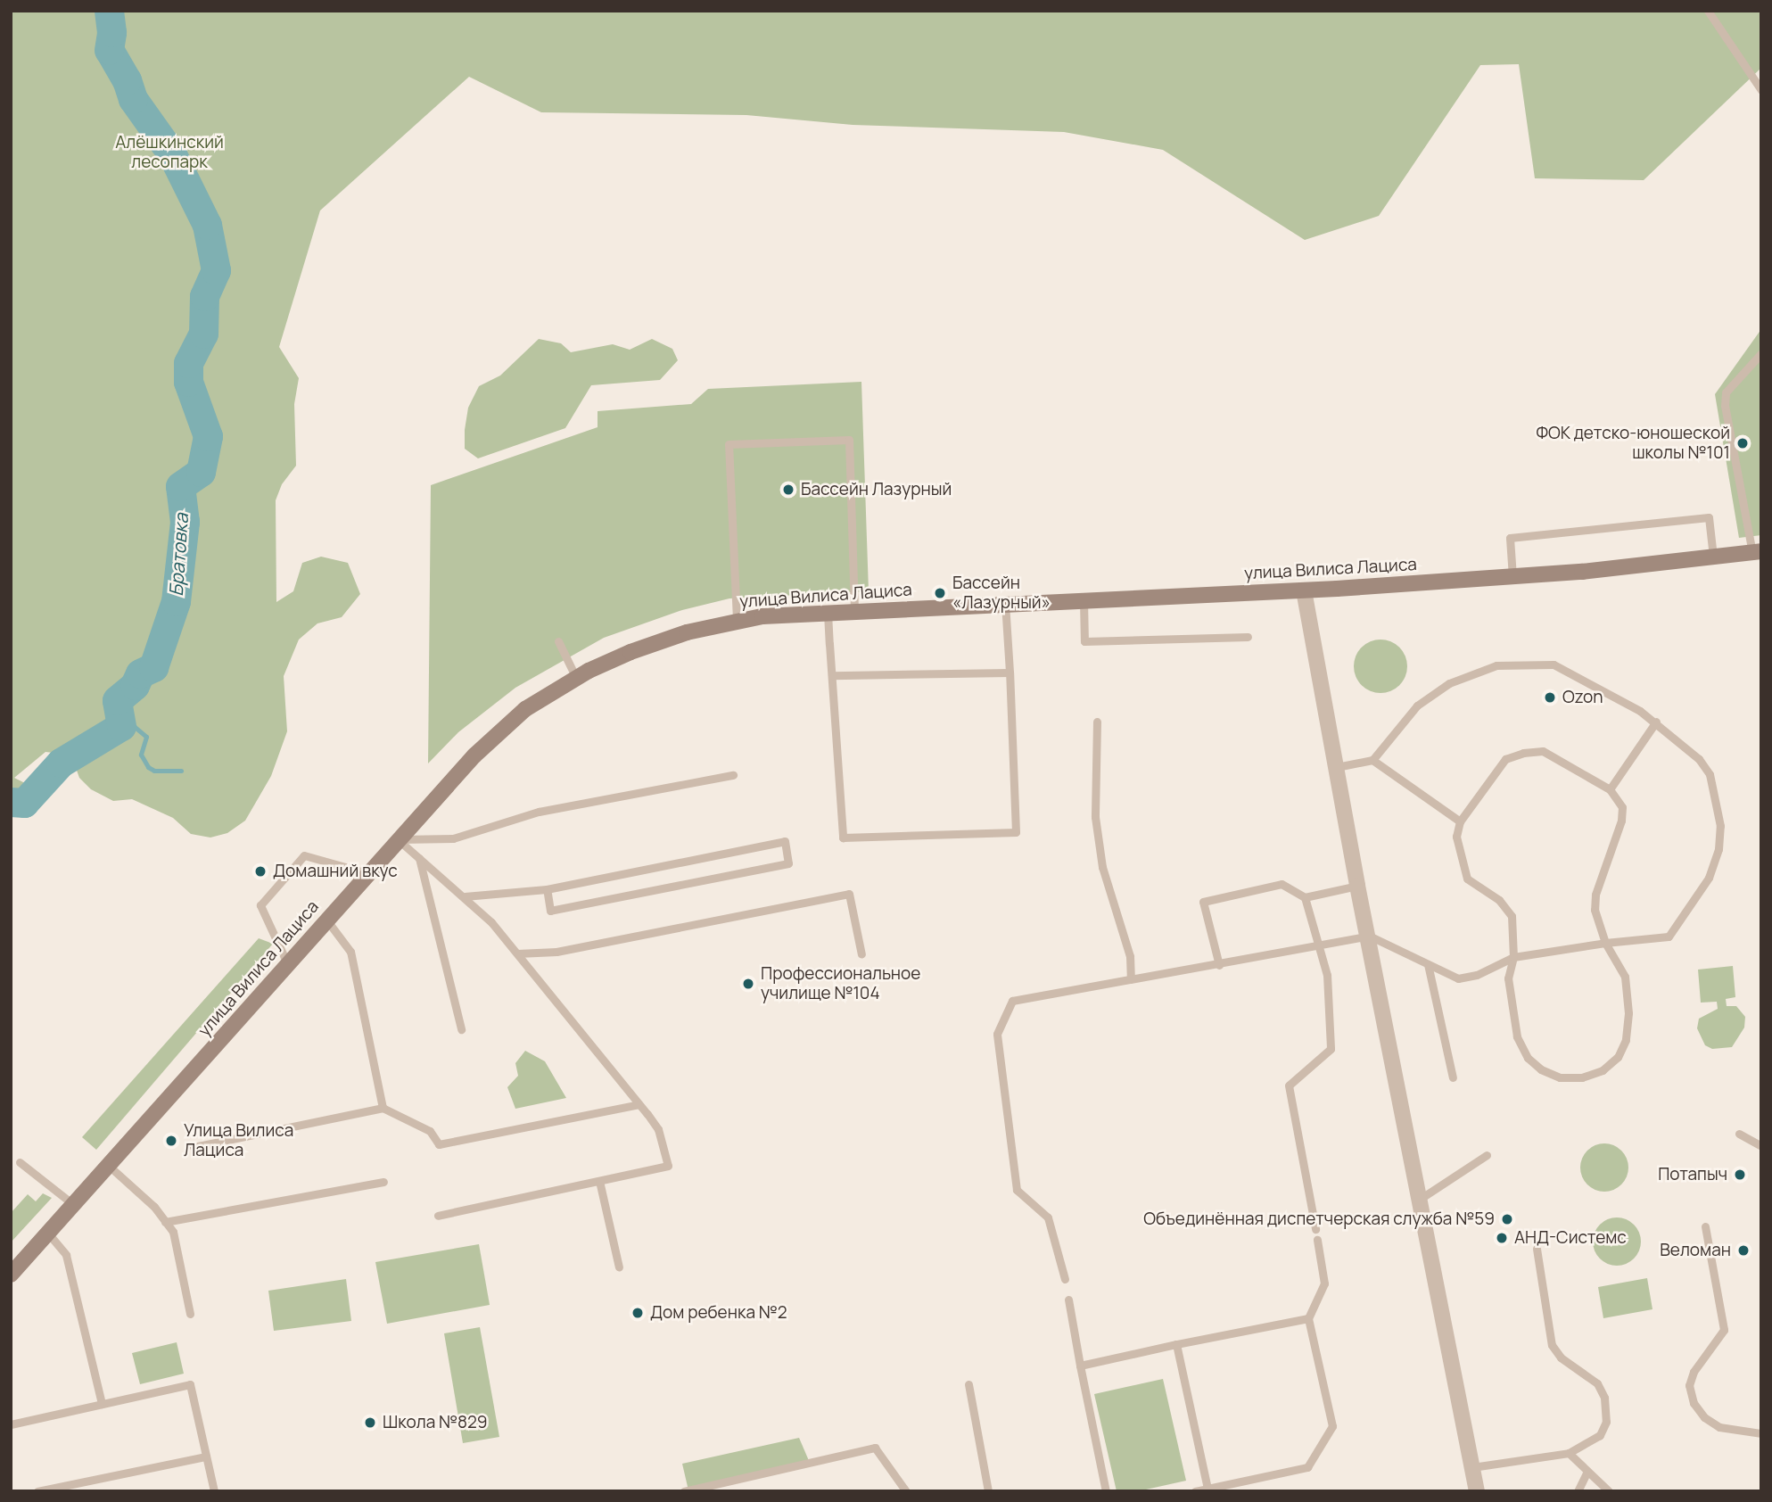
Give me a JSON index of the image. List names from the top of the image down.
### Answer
{
  "streets": {
    "street": ["улица Вилиса Лациса"]
  },
  "water": ["Братовка"],
  "parks": ["Алёшкинский лесопарк"],
  "places": [
    "ФОК детско-юношеской школы №101",
    "Бассейн Лазурный",
    "Бассейн «Лазурный»",
    "Ozon",
    "Домашний вкус",
    "Профессиональное училище №104",
    "Улица Вилиса Лациса",
    "Потапыч",
    "Объединённая диспетчерская служба №59",
    "АНД-Системс",
    "Веломан",
    "Дом ребенка №2",
    "Школа №829"
  ]
}
